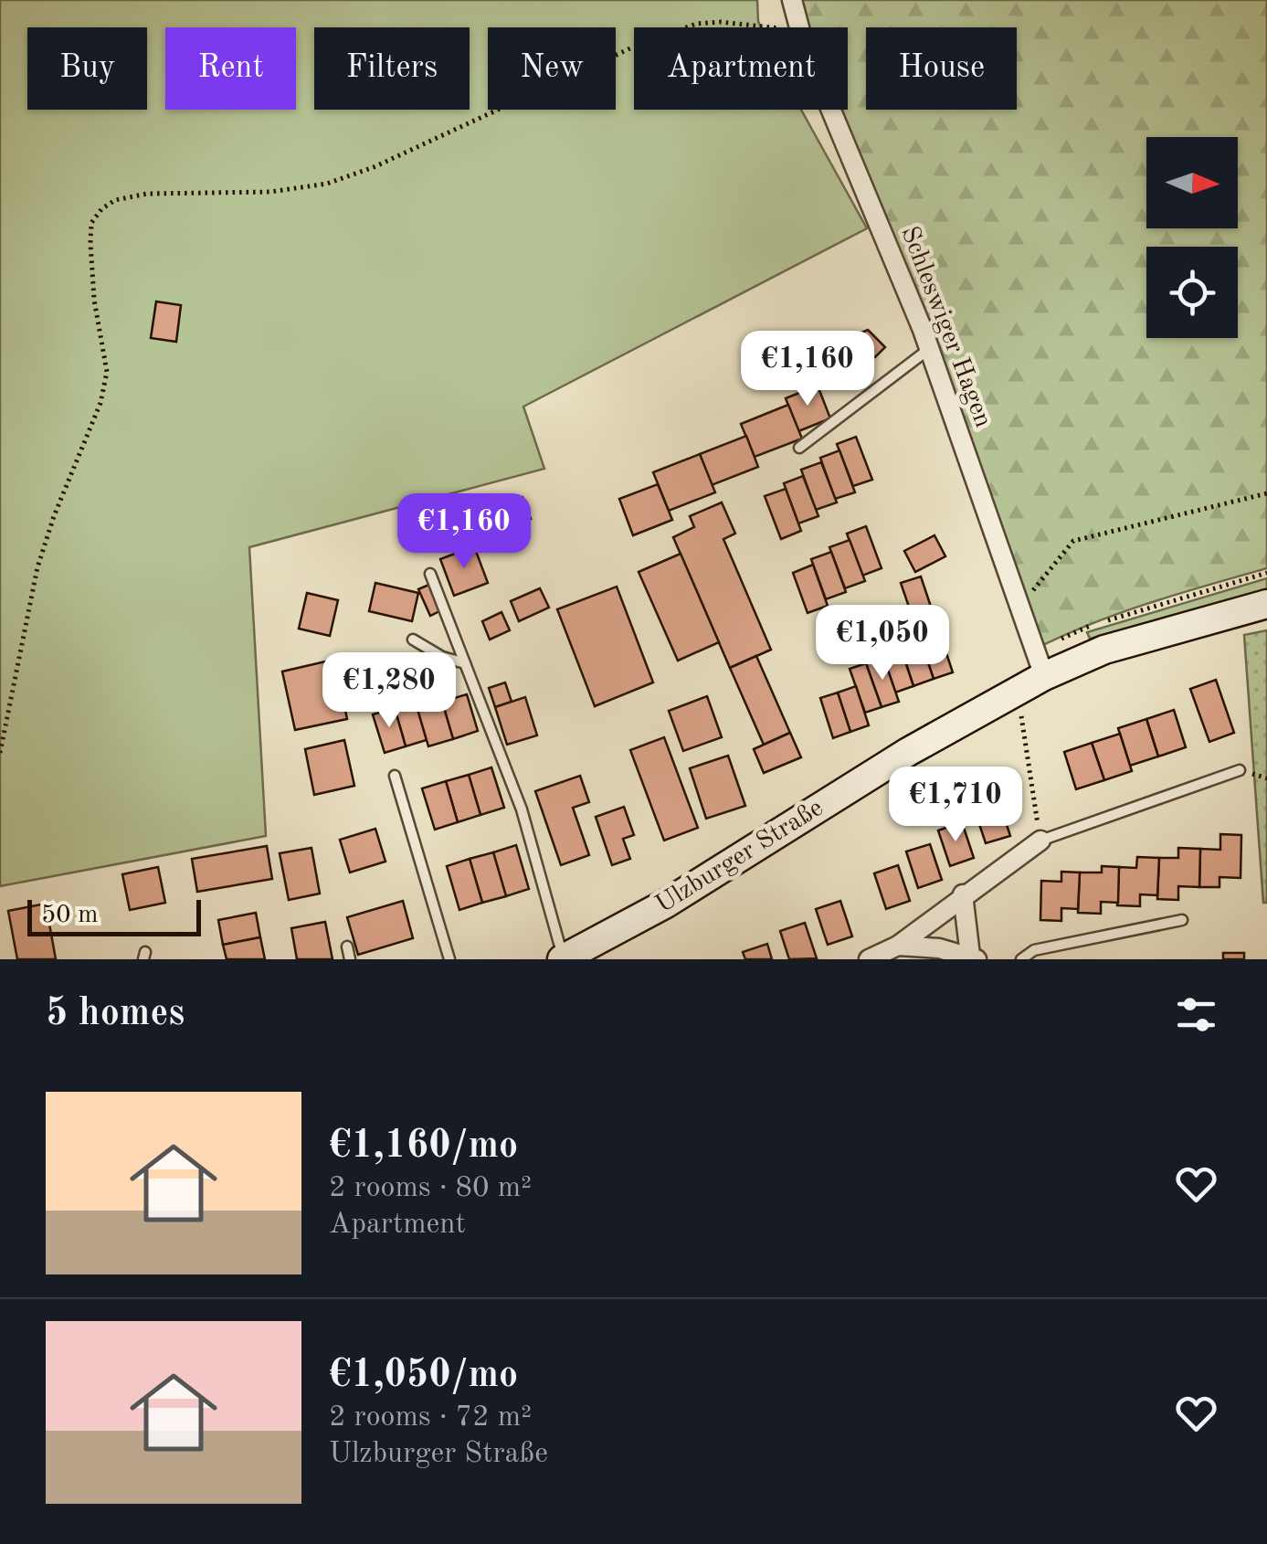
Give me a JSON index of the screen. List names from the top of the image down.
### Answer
{
  "streets": {
    "main road": ["Ulzburger Straße"],
    "street": ["Schleswiger Hagen"]
  },
  "crossings": [
    ["Schleswiger Hagen", "Ulzburger Straße"]
  ],
  "scale_bar": "50 m",
  "north": "right",
  "page": {
    "chip": [
      "Buy",
      "Rent",
      "Filters",
      "New",
      "Apartment",
      "House"
    ],
    "price": [
      "€1,160",
      "€1,160",
      "€1,050",
      "€1,280",
      "€1,710"
    ],
    "scale": "50 m",
    "heading": "5 homes",
    "list": [
      {
        "name": "€1,160/mo",
        "note": "2 rooms · 80 m² · Apartment"
      },
      {
        "name": "€1,050/mo",
        "note": "2 rooms · 72 m² · Ulzburger Straße"
      }
    ]
  }
}
